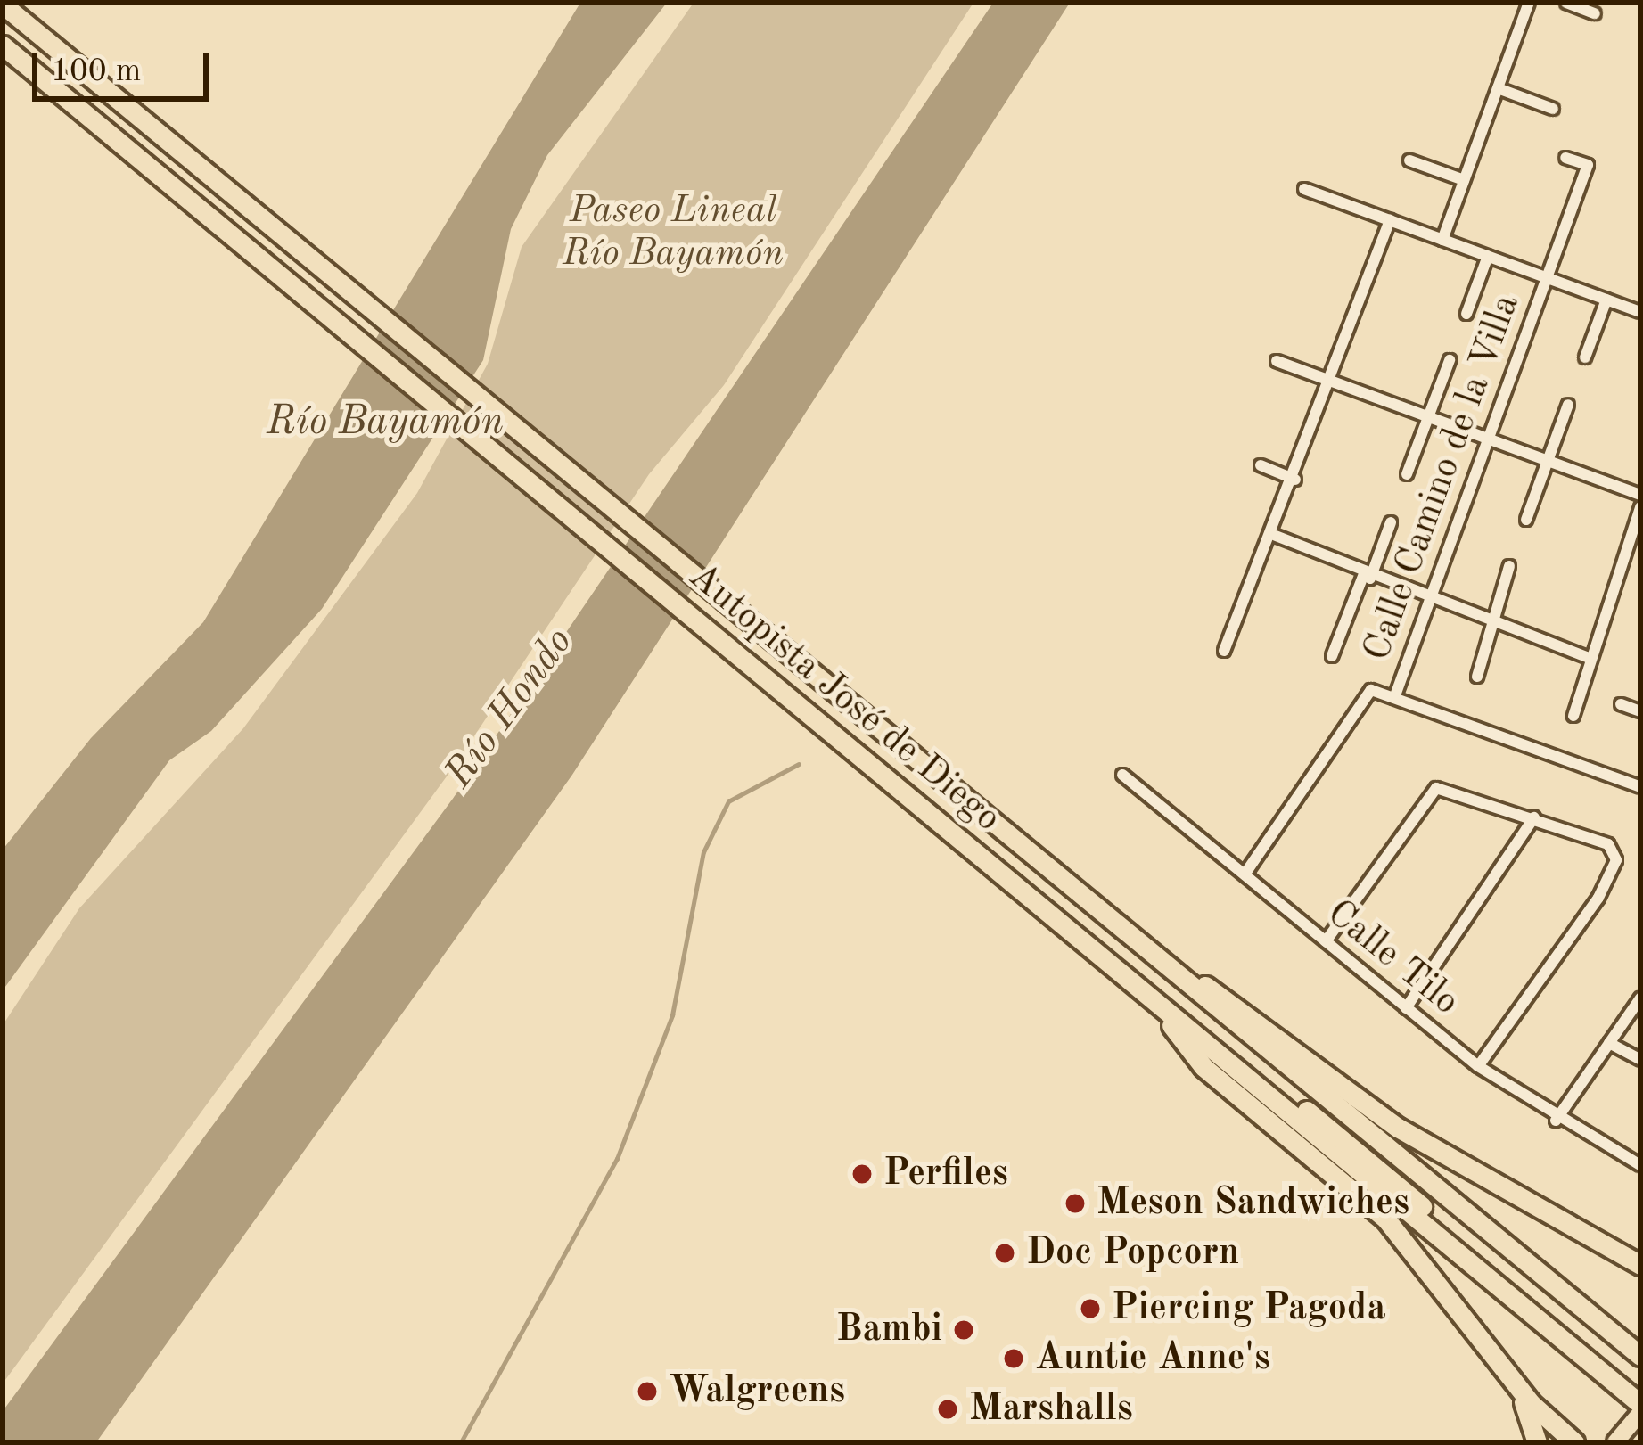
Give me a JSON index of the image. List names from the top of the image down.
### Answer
{
  "streets": {
    "highway": ["Autopista José de Diego"],
    "street": ["Calle Camino de la Villa", "Calle Tilo"]
  },
  "water": ["Río Bayamón", "Río Hondo"],
  "parks": ["Paseo Lineal Río Bayamón"],
  "places": [
    "Perfiles",
    "Meson Sandwiches",
    "Doc Popcorn",
    "Piercing Pagoda",
    "Bambi",
    "Auntie Anne's",
    "Walgreens",
    "Marshalls"
  ],
  "scale_bar": "100 m"
}
